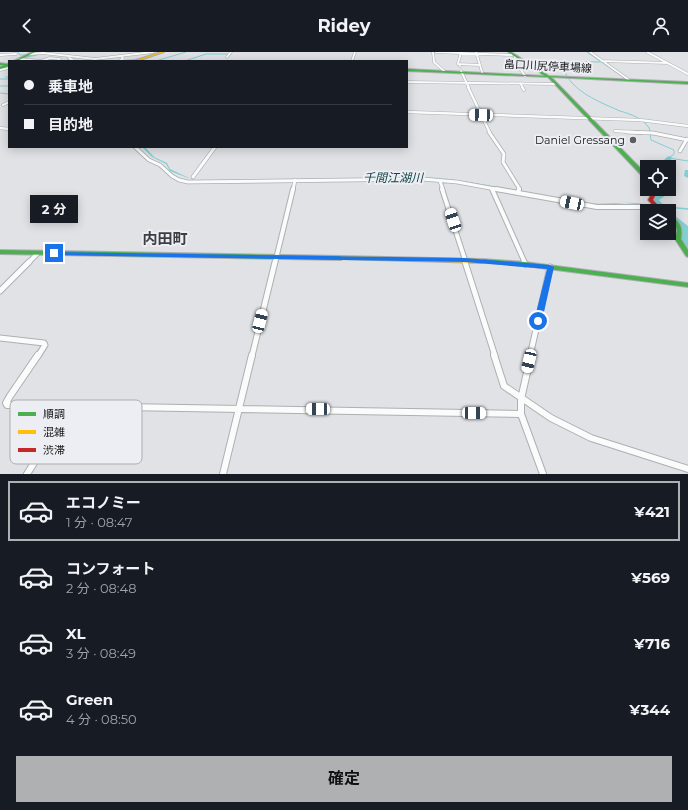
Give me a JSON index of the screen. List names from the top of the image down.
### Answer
{
  "streets": {
    "main road": ["畠口川尻停車場線"]
  },
  "districts": ["内田町"],
  "water": ["千間江湖川"],
  "places": ["Daniel Gressang"],
  "legend": ["順調", "混雑", "渋滞"],
  "page": {
    "header": "Ridey",
    "banner": ["乗車地", "目的地"],
    "bubble": "2 分",
    "list": [
      {
        "name": "エコノミー",
        "note": "1 分 · 08:47",
        "value": "¥421"
      },
      {
        "name": "コンフォート",
        "note": "2 分 · 08:48",
        "value": "¥569"
      },
      {
        "name": "XL",
        "note": "3 分 · 08:49",
        "value": "¥716"
      },
      {
        "name": "Green",
        "note": "4 分 · 08:50",
        "value": "¥344"
      }
    ],
    "buttons": "確定"
  }
}
